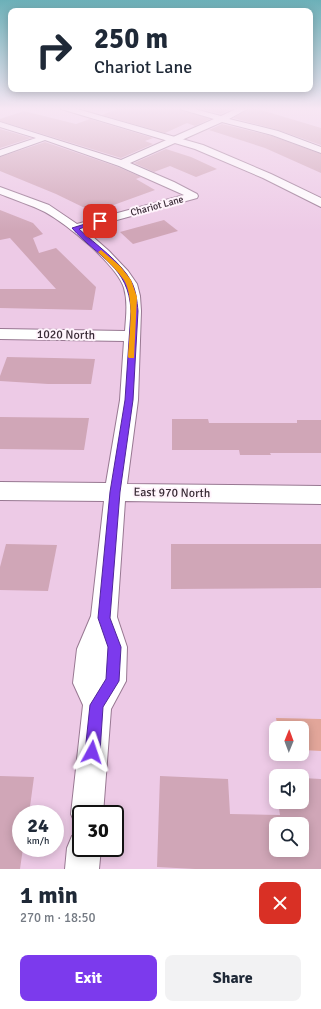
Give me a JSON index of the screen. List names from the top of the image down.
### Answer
{
  "streets": {
    "street": ["Chariot Lane", "1020 North", "East 970 North"]
  },
  "north": "top",
  "page": {
    "turn": ["250 m", "Chariot Lane"],
    "speed": "24 km/h",
    "limit": "30",
    "heading": ["1 min", "270 m · 18:50"],
    "buttons": ["Exit", "Share"]
  }
}
